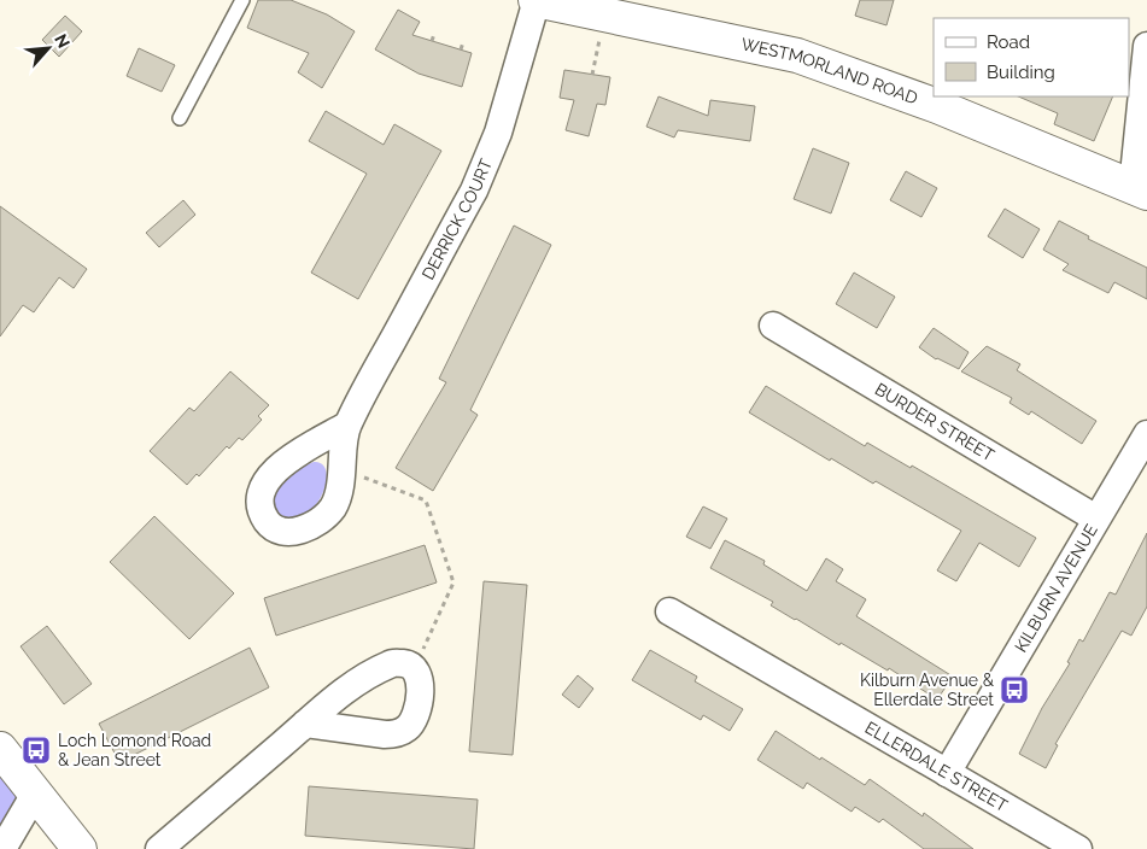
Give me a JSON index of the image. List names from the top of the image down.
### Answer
{
  "streets": {
    "street": [
      "WESTMORLAND ROAD",
      "DERRICK COURT",
      "BURDER STREET",
      "KILBURN AVENUE",
      "ELLERDALE STREET"
    ]
  },
  "crossings": [
    ["WESTMORLAND ROAD", "DERRICK COURT"],
    ["BURDER STREET", "KILBURN AVENUE"],
    ["KILBURN AVENUE", "ELLERDALE STREET"]
  ],
  "places": {
    "bus stop": ["Kilburn Avenue & Ellerdale Street", "Loch Lomond Road & Jean Street"]
  },
  "legend": ["Road", "Building"],
  "north": "top right"
}
